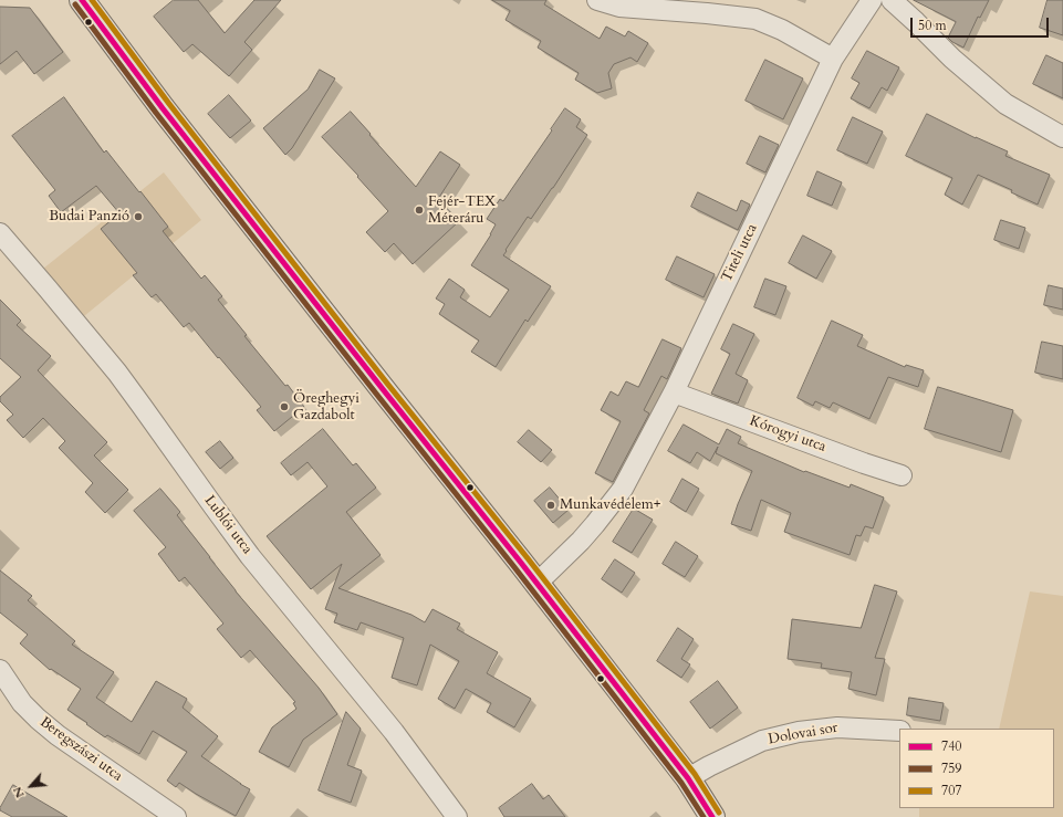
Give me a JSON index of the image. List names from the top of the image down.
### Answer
{
  "streets": {
    "street": [
      "Titeli utca",
      "Kórogyi utca",
      "Lublói utca",
      "Dolovai sor",
      "Beregszászi utca"
    ]
  },
  "crossings": [
    ["Titeli utca", "Kórogyi utca"]
  ],
  "places": [
    "Fejér-TEX Méteráru",
    "Budai Panzió",
    "Öreghegyi Gazdabolt",
    "Munkavédelem+"
  ],
  "lines": ["transit line 740", "transit line 707", "transit line 759"],
  "legend": ["740", "759", "707"],
  "scale_bar": "50 m",
  "north": "bottom left"
}
